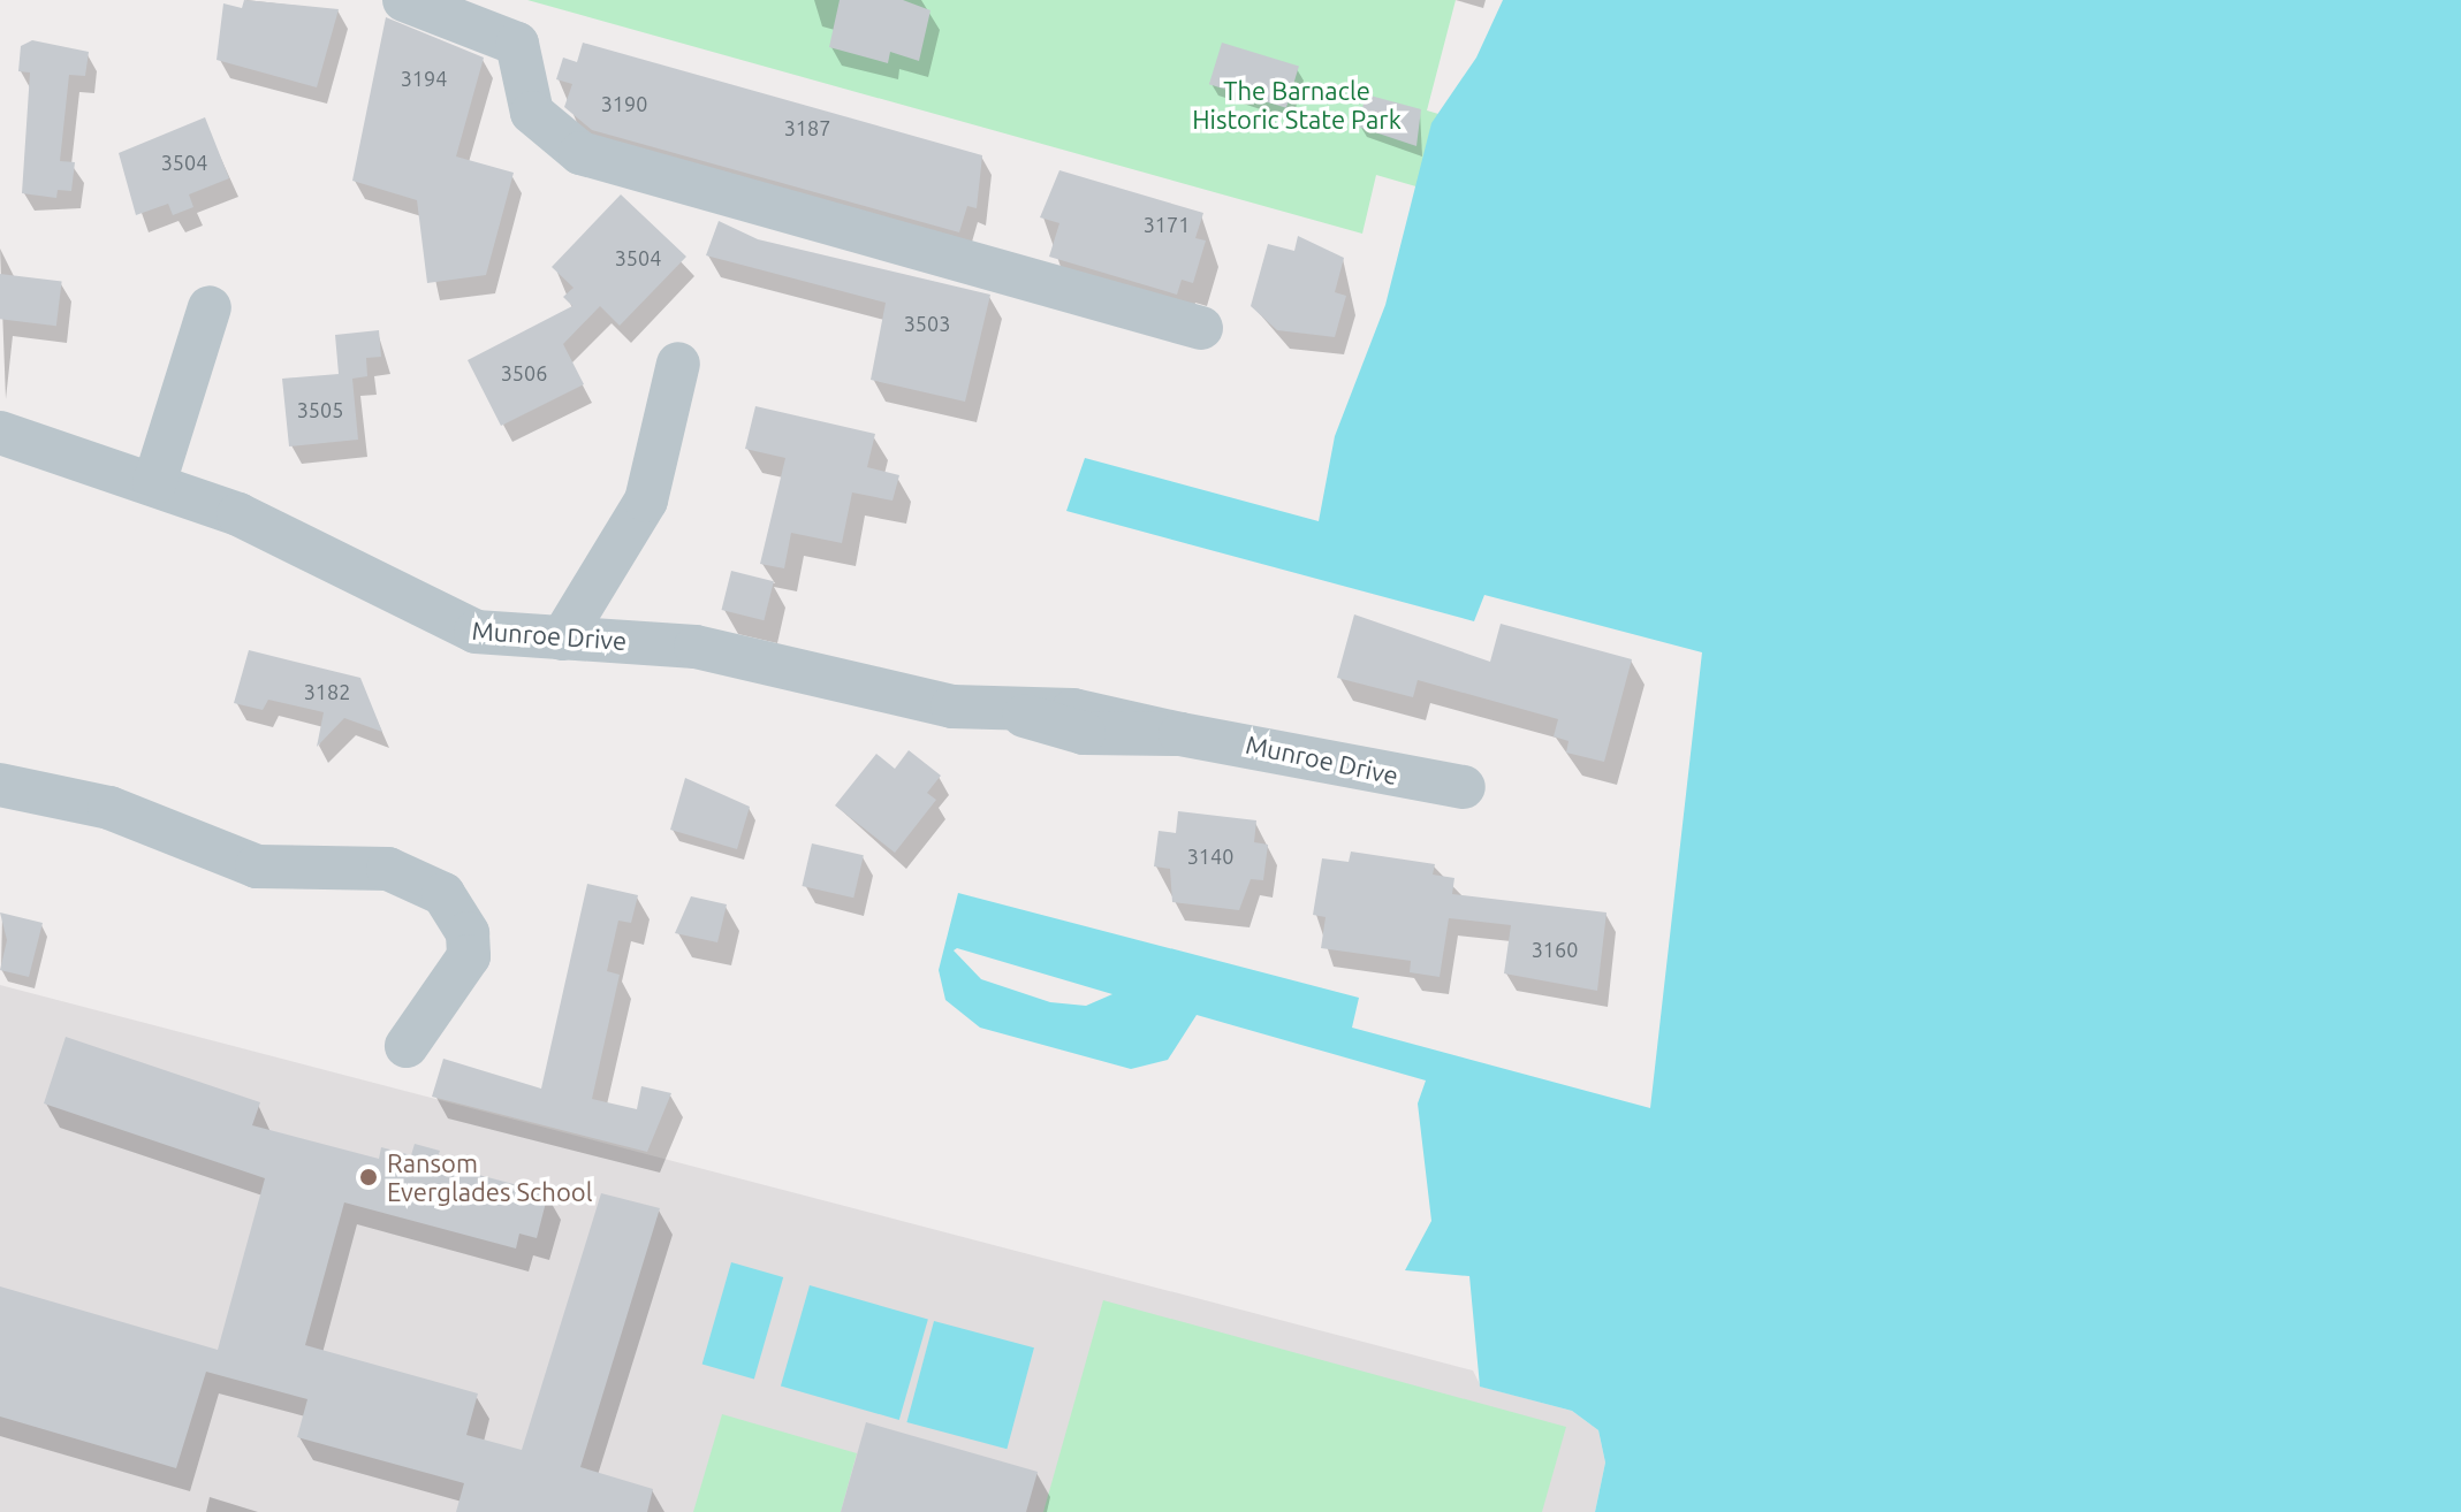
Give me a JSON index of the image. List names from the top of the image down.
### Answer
{
  "streets": {
    "street": ["Munroe Drive"]
  },
  "parks": ["The Barnacle Historic State Park"],
  "places": ["Ransom Everglades School"],
  "house_numbers": [
    "3194",
    "3190",
    "3187",
    "3504",
    "3171",
    "3504",
    "3503",
    "3506",
    "3505",
    "3182",
    "3140",
    "3160"
  ]
}
